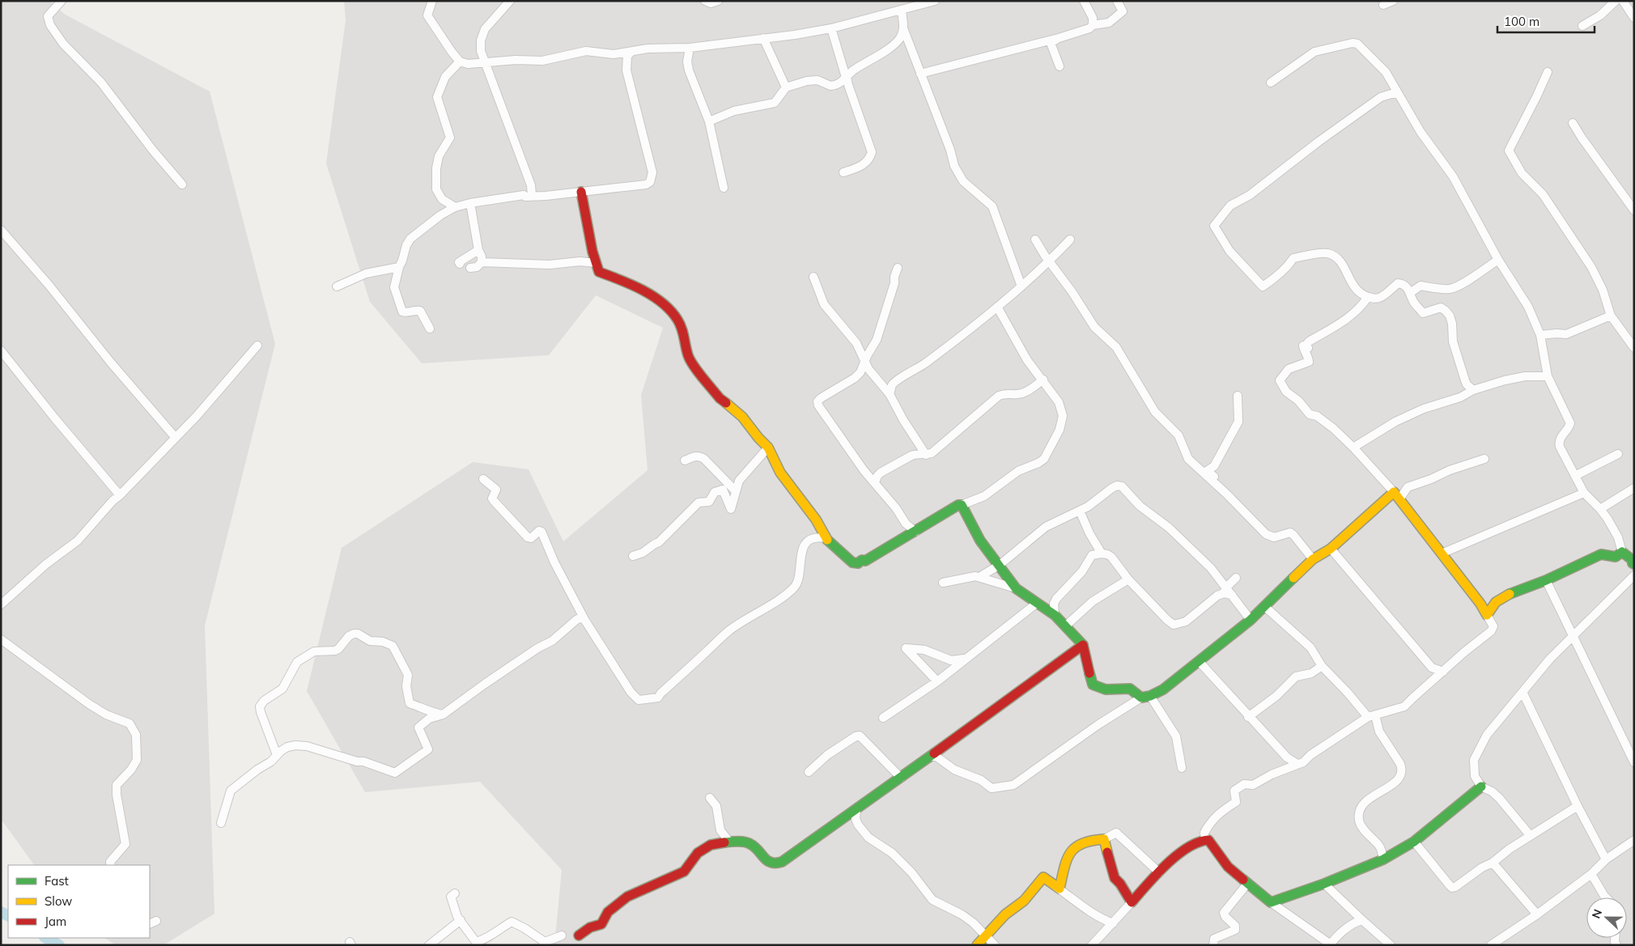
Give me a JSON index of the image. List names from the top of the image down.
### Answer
{
  "legend": ["Fast", "Slow", "Jam"],
  "scale_bar": "100 m",
  "north": "left"
}
